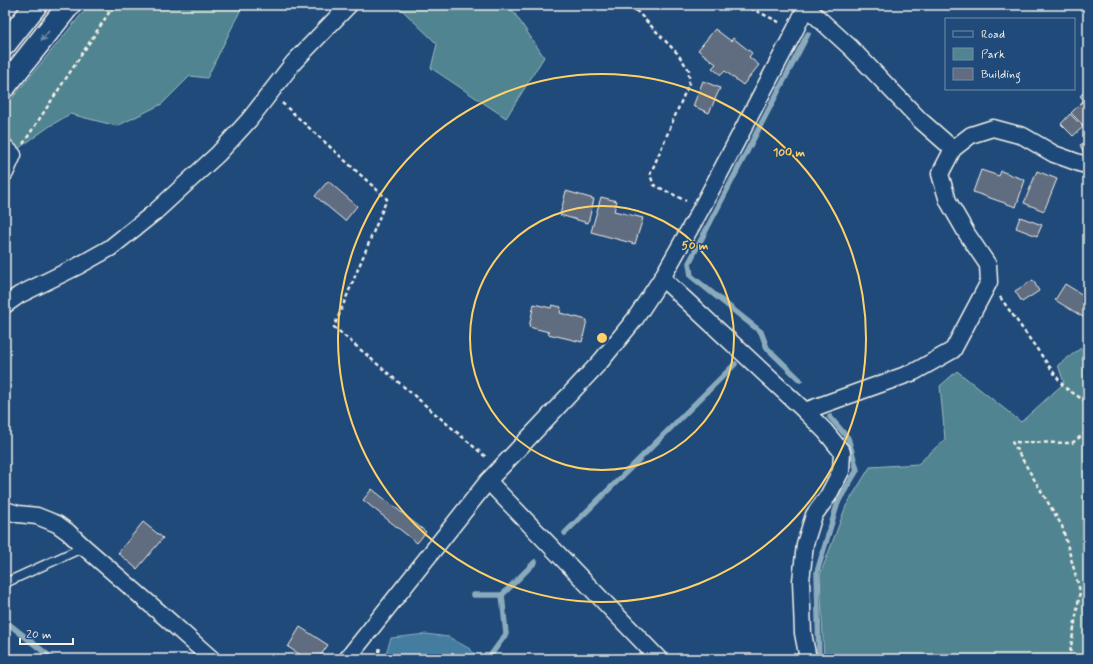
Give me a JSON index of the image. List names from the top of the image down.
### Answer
{
  "legend": ["Road", "Park", "Building"],
  "scale_bar": "20 m",
  "rings": ["100 m", "50 m"]
}
